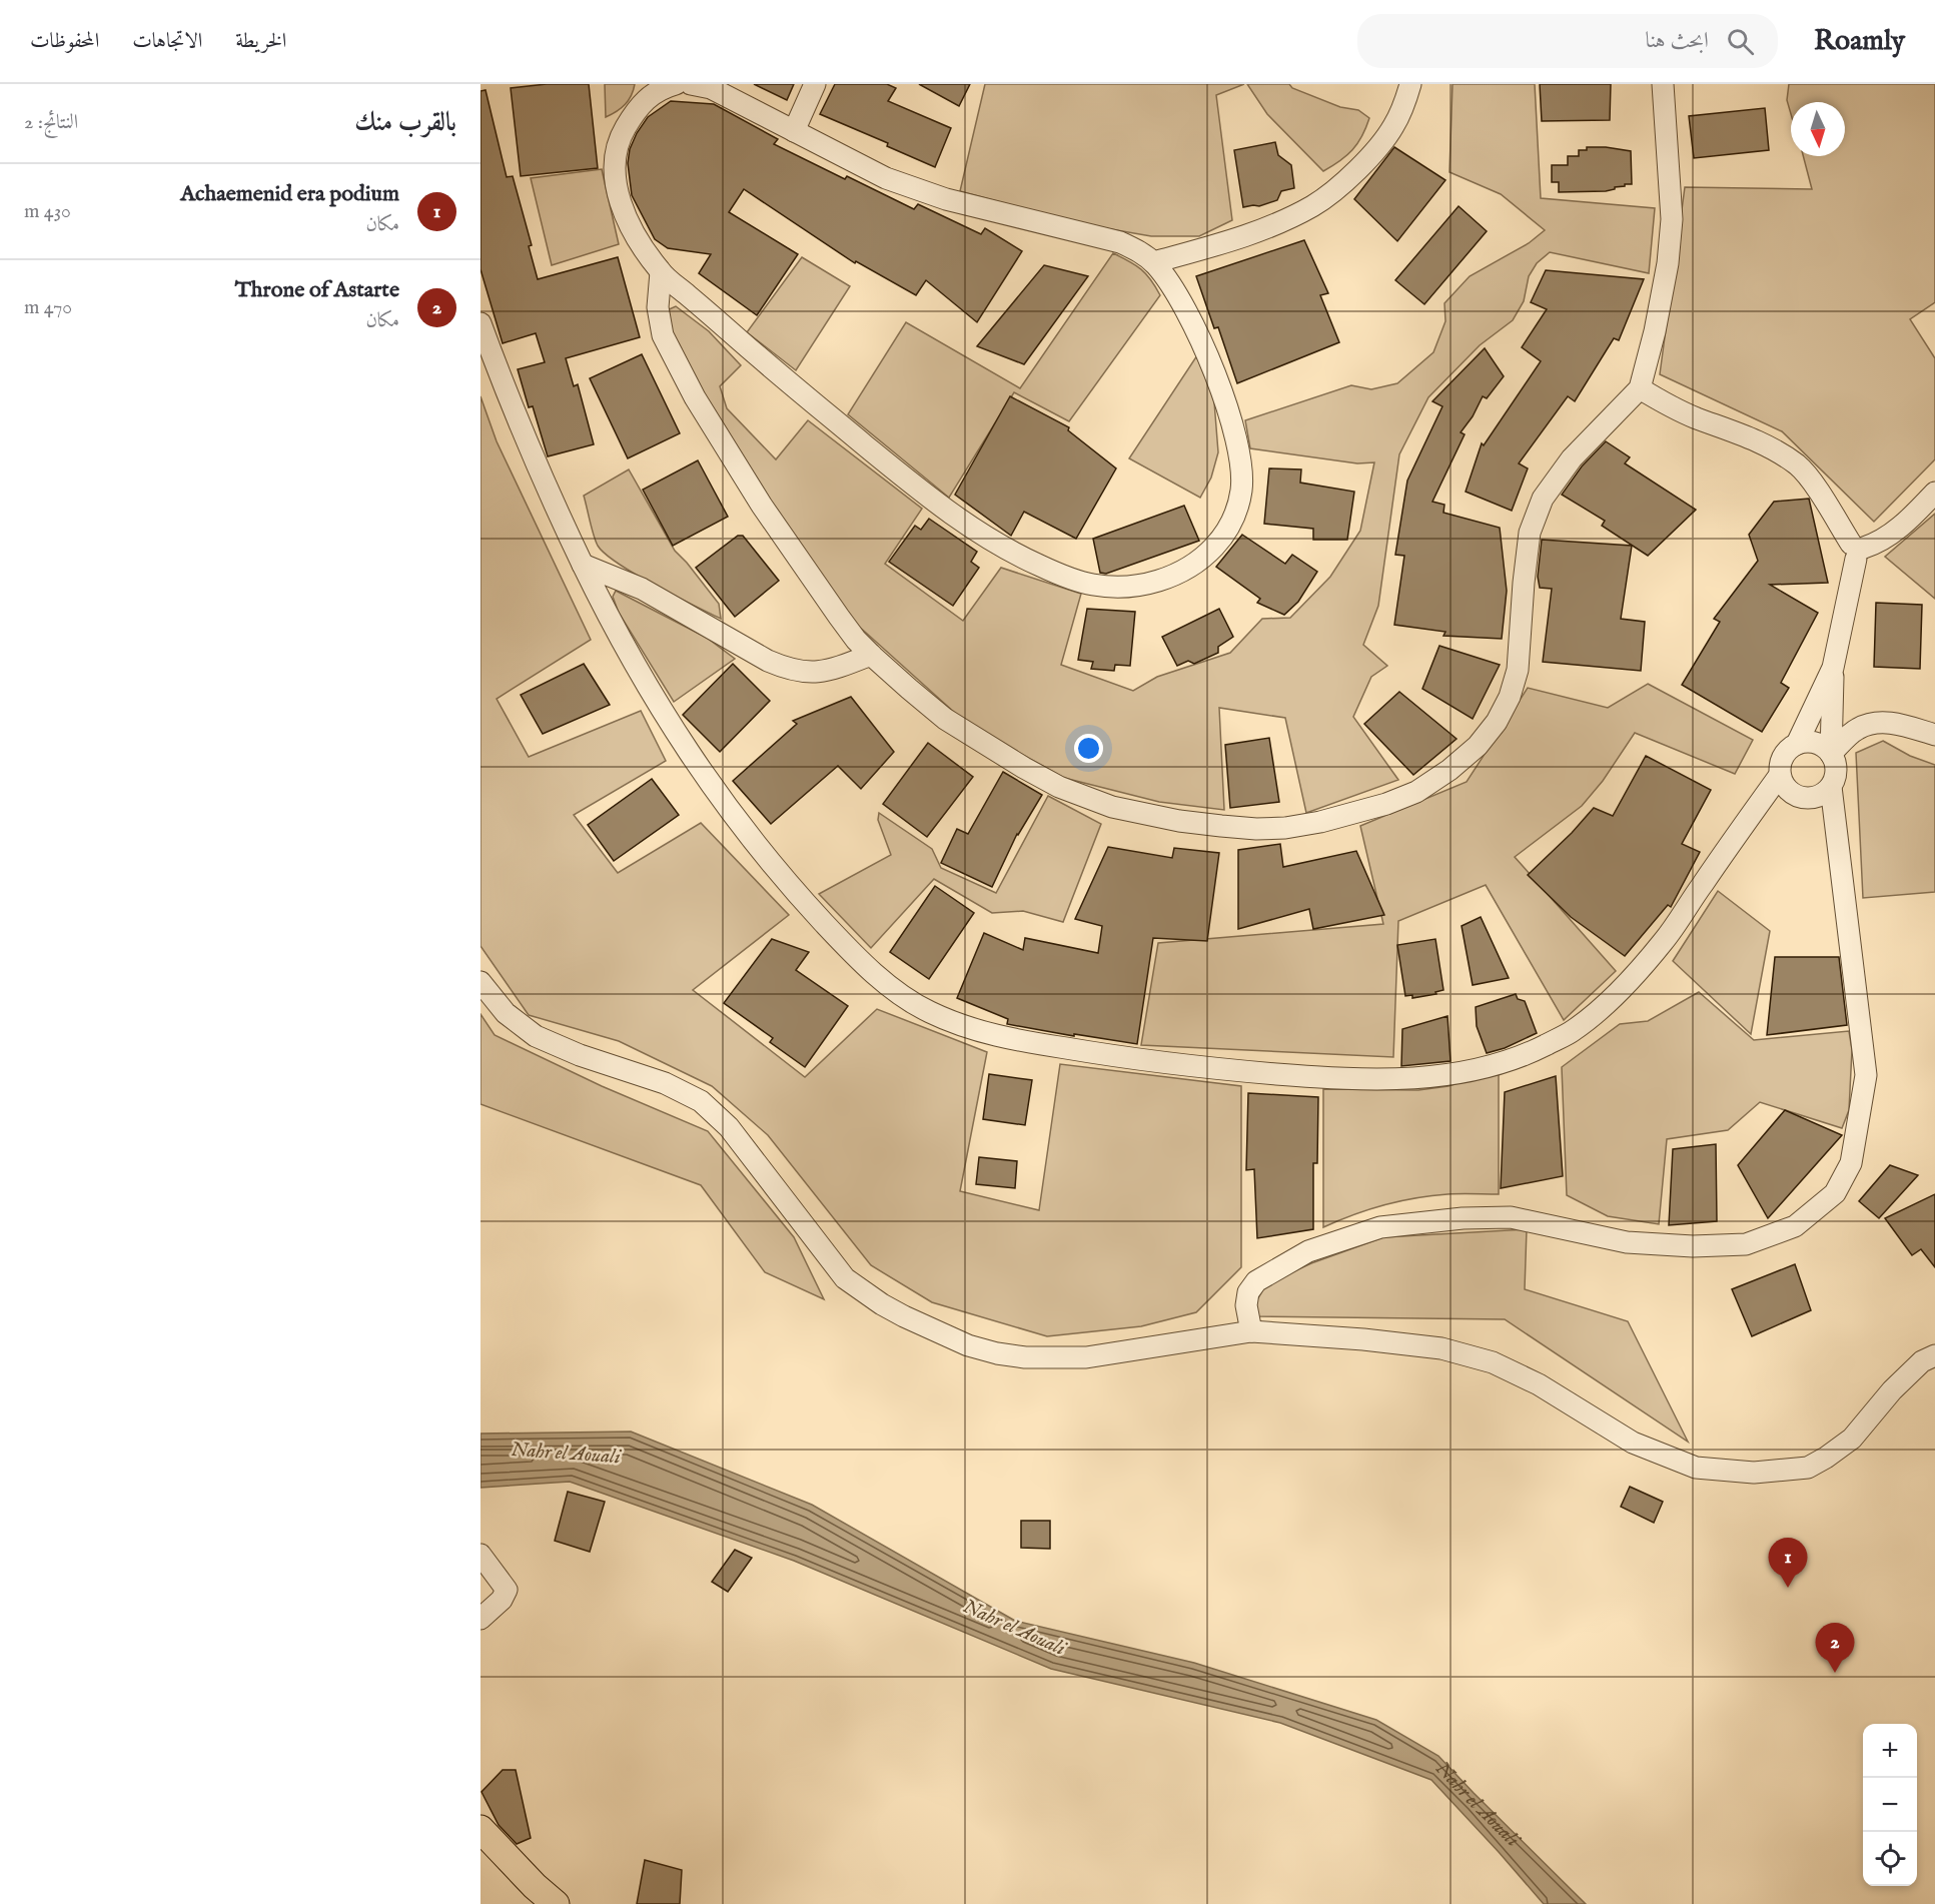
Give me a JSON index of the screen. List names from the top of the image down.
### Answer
{
  "water": ["Nahr el Aouali"],
  "north": "bottom",
  "page": {
    "header": "Roamly",
    "search": "ابحث هنا",
    "nav": ["الخريطة", "الاتجاهات", "المحفوظات"],
    "heading": ["بالقرب منك", "النتائج: 2"],
    "list": [
      {
        "mark": "1",
        "name": "Achaemenid era podium",
        "note": "مكان",
        "value": "430 m"
      },
      {
        "mark": "2",
        "name": "Throne of Astarte",
        "note": "مكان",
        "value": "470 m"
      }
    ],
    "pins": ["1", "2"],
    "map_buttons": ["+", "−"]
  }
}
